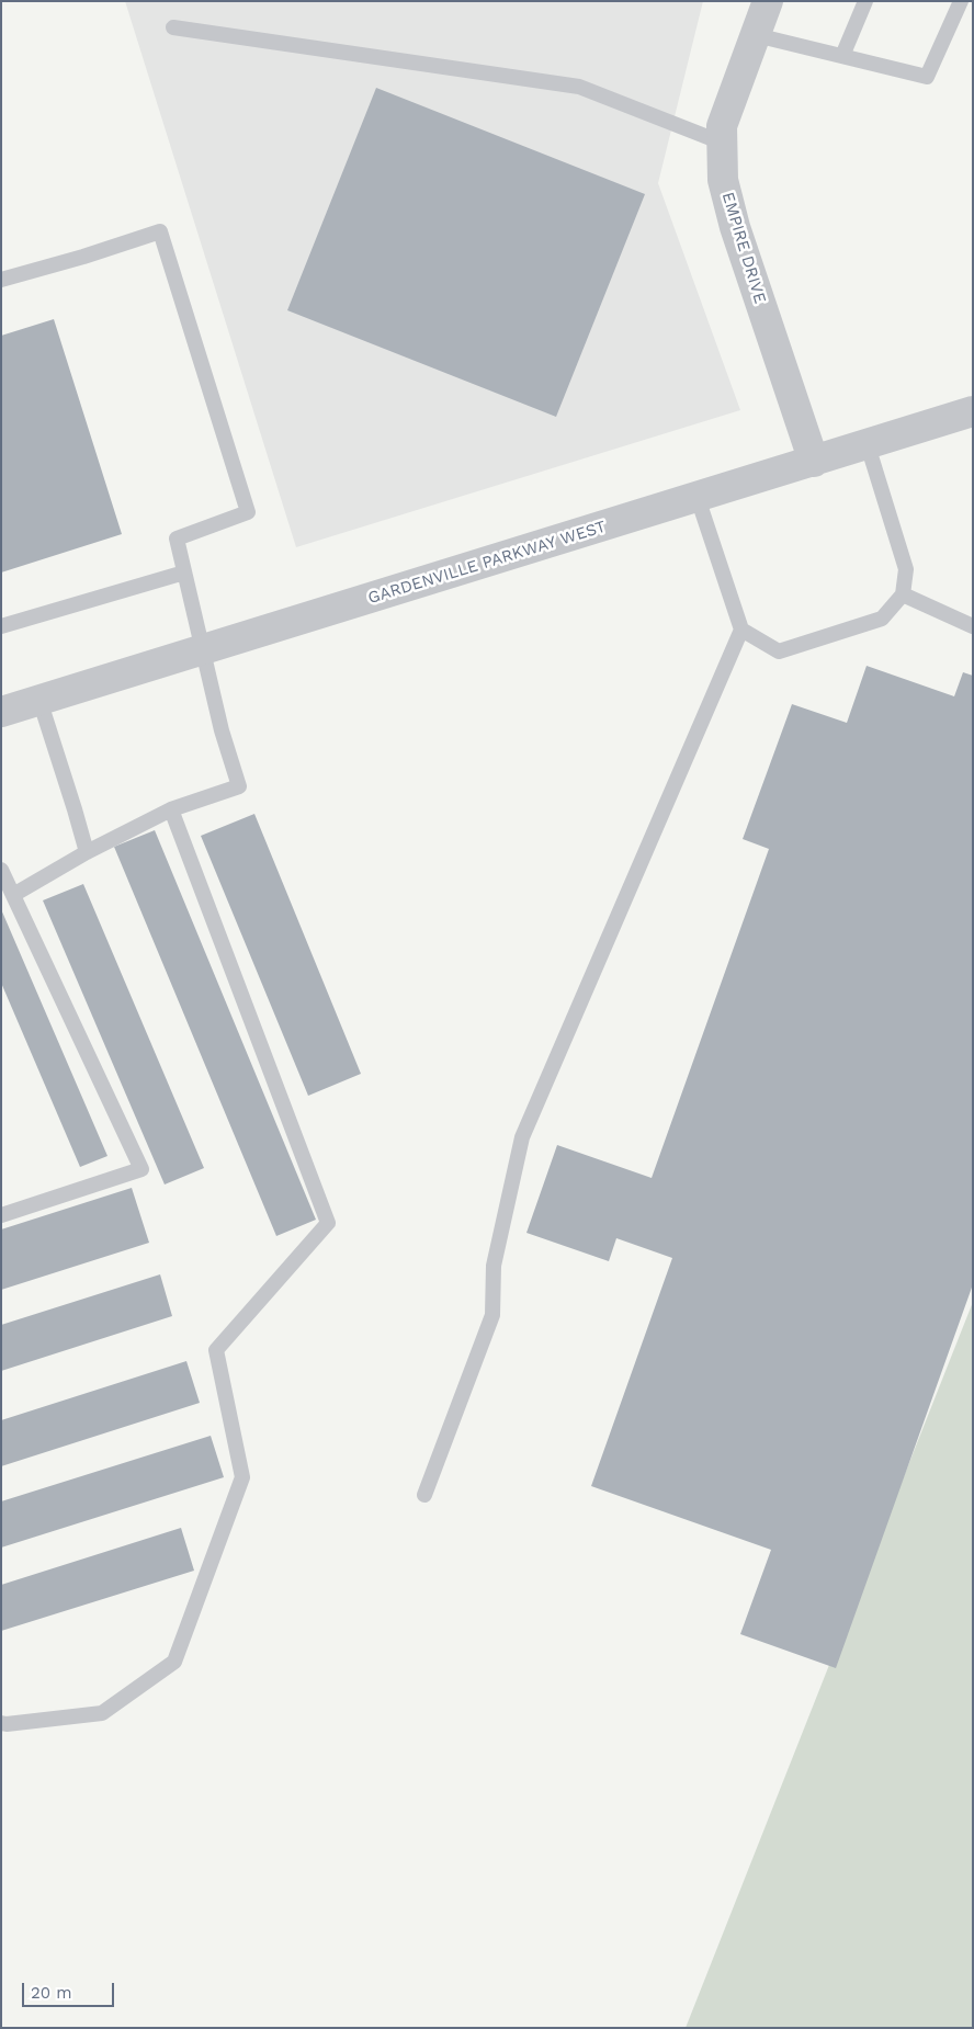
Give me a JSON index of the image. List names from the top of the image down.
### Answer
{
  "streets": {
    "street": ["EMPIRE DRIVE", "GARDENVILLE PARKWAY WEST"]
  },
  "crossings": [
    ["EMPIRE DRIVE", "GARDENVILLE PARKWAY WEST"]
  ],
  "scale_bar": "20 m"
}
